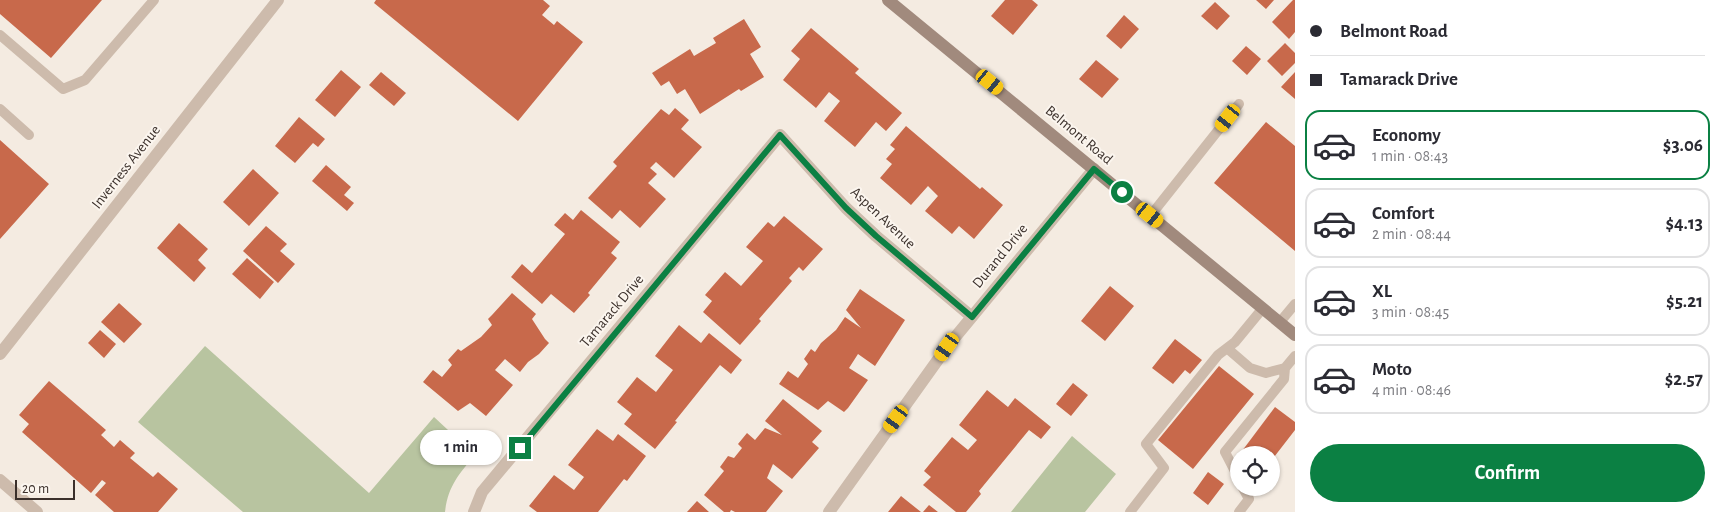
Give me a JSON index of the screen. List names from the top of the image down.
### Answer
{
  "streets": {
    "main road": ["Belmont Road"],
    "street": [
      "Inverness Avenue",
      "Aspen Avenue",
      "Durand Drive",
      "Tamarack Drive"
    ]
  },
  "crossings": [
    ["Belmont Road", "Durand Drive"],
    ["Aspen Avenue", "Durand Drive"],
    ["Aspen Avenue", "Tamarack Drive"]
  ],
  "scale_bar": "20 m",
  "page": {
    "banner": ["Belmont Road", "Tamarack Drive"],
    "list": [
      {
        "name": "Economy",
        "note": "1 min · 08:43",
        "value": "$3.06"
      },
      {
        "name": "Comfort",
        "note": "2 min · 08:44",
        "value": "$4.13"
      },
      {
        "name": "XL",
        "note": "3 min · 08:45",
        "value": "$5.21"
      },
      {
        "name": "Moto",
        "note": "4 min · 08:46",
        "value": "$2.57"
      }
    ],
    "bubble": "1 min",
    "buttons": "Confirm",
    "scale": "20 m"
  }
}
